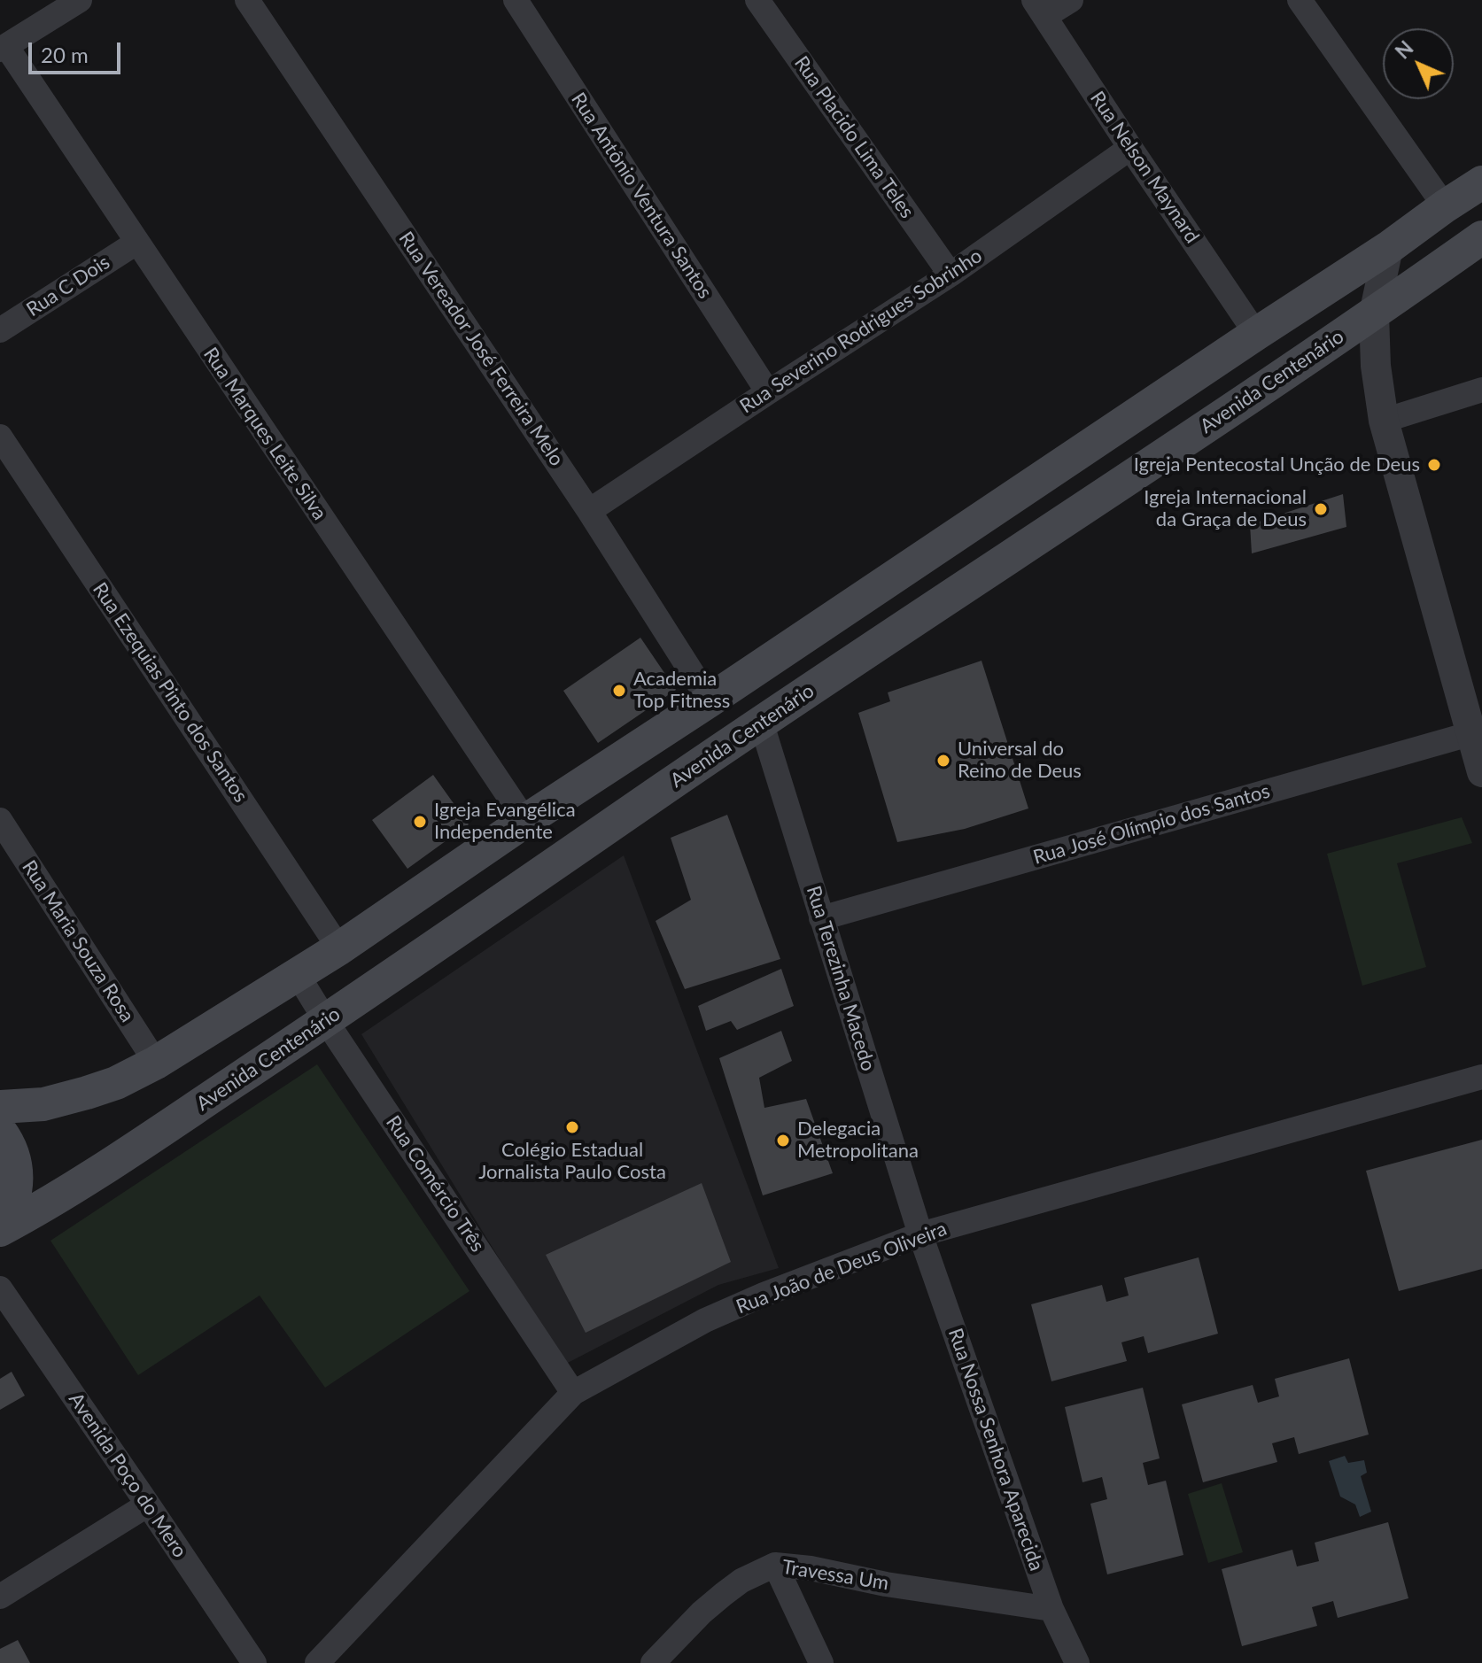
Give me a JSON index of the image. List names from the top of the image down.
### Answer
{
  "streets": {
    "main road": ["Avenida Centenário"],
    "street": [
      "Rua Placido Lima Teles",
      "Rua Nelson Maynard",
      "Rua Antônio Ventura Santos",
      "Rua C Dois",
      "Rua Severino Rodrigues Sobrinho",
      "Rua Vereador José Ferreira Melo",
      "Rua Marques Leite Silva",
      "Rua Ezequias Pinto dos Santos",
      "Rua José Olímpio dos Santos",
      "Rua Maria Souza Rosa",
      "Rua Terezinha Macedo",
      "Rua Comércio Três",
      "Rua João de Deus Oliveira",
      "Rua Nossa Senhora Aparecida",
      "Avenida Poço do Mero",
      "Travessa Um"
    ]
  },
  "crossings": [
    ["Rua Placido Lima Teles", "Rua Severino Rodrigues Sobrinho"],
    ["Rua Nelson Maynard", "Rua Severino Rodrigues Sobrinho"],
    ["Rua Antônio Ventura Santos", "Rua Severino Rodrigues Sobrinho"],
    ["Rua C Dois", "Rua Marques Leite Silva"],
    ["Rua Severino Rodrigues Sobrinho", "Rua Vereador José Ferreira Melo"],
    ["Avenida Centenário", "Rua Terezinha Macedo"],
    ["Avenida Centenário", "Rua Comércio Três"],
    ["Rua José Olímpio dos Santos", "Rua Terezinha Macedo"],
    ["Rua Terezinha Macedo", "Rua João de Deus Oliveira"],
    ["Rua Terezinha Macedo", "Rua Nossa Senhora Aparecida"],
    ["Rua Comércio Três", "Rua João de Deus Oliveira"],
    ["Rua João de Deus Oliveira", "Rua Nossa Senhora Aparecida"],
    ["Rua Nossa Senhora Aparecida", "Travessa Um"]
  ],
  "places": [
    "Igreja Pentecostal Unção de Deus",
    "Igreja Internacional da Graça de Deus",
    "Academia Top Fitness",
    "Universal do Reino de Deus",
    "Igreja Evangélica Independente",
    "Colégio Estadual Jornalista Paulo Costa",
    "Delegacia Metropolitana"
  ],
  "scale_bar": "20 m",
  "north": "top left"
}
